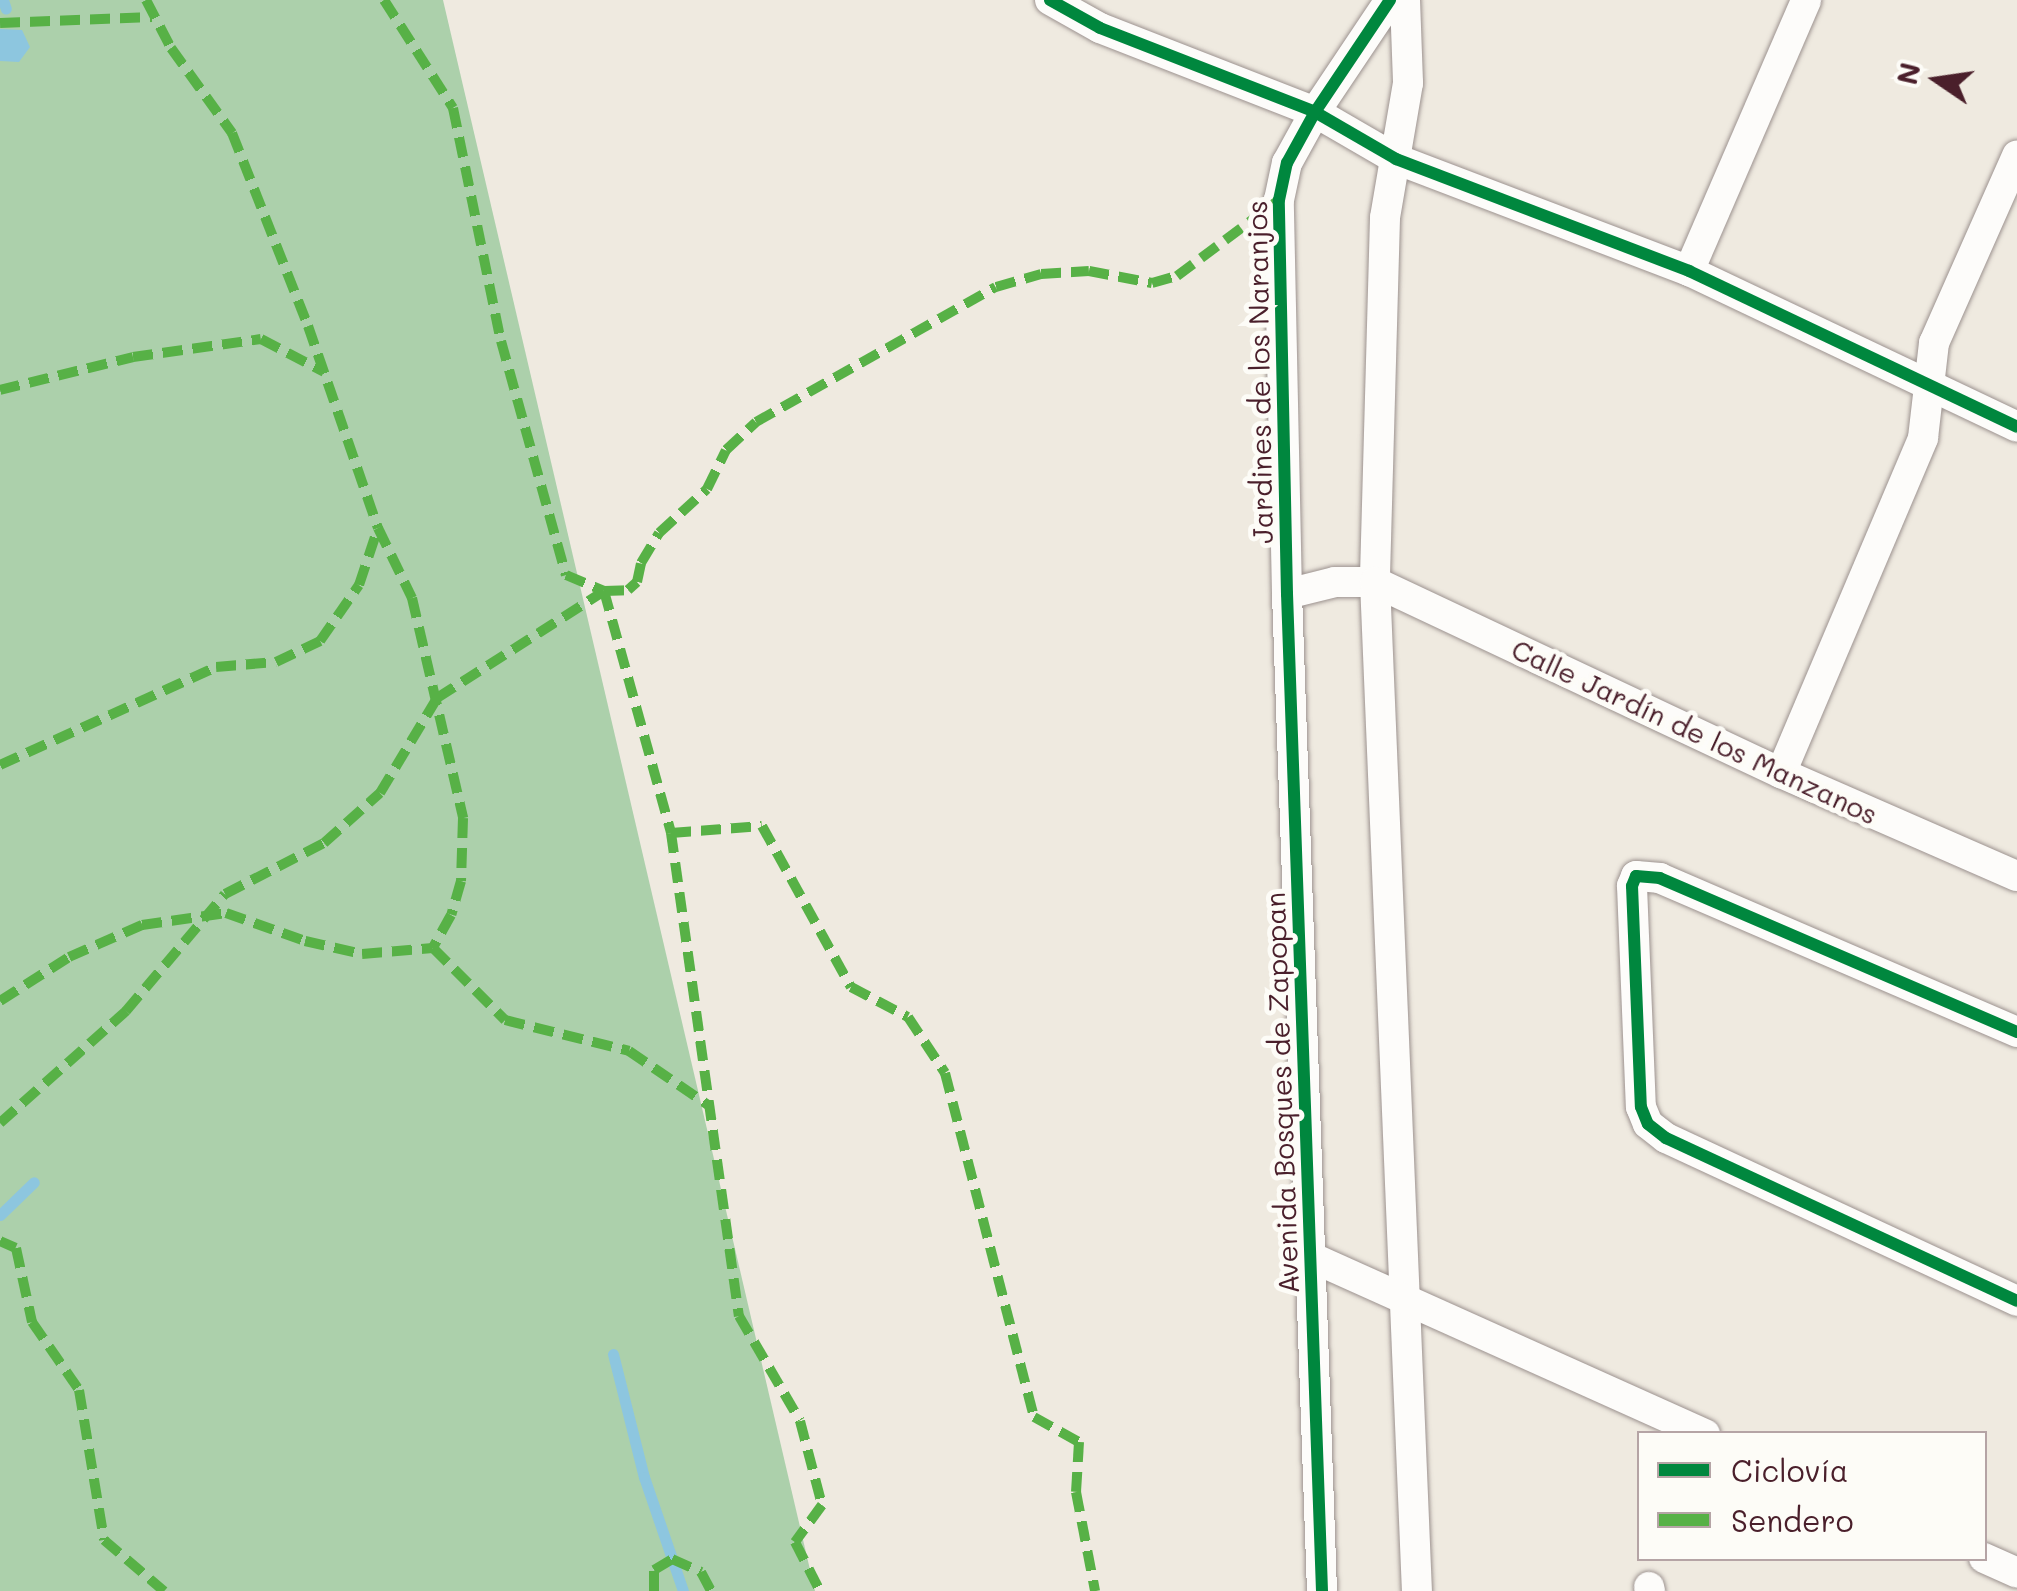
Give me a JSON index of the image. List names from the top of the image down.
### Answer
{
  "streets": {
    "street": ["Jardines de los Naranjos", "Calle Jardín de los Manzanos", "Avenida Bosques de Zapopan"]
  },
  "crossings": [
    ["Jardines de los Naranjos", "Avenida Bosques de Zapopan"]
  ],
  "legend": ["Ciclovía", "Sendero"],
  "north": "left"
}
